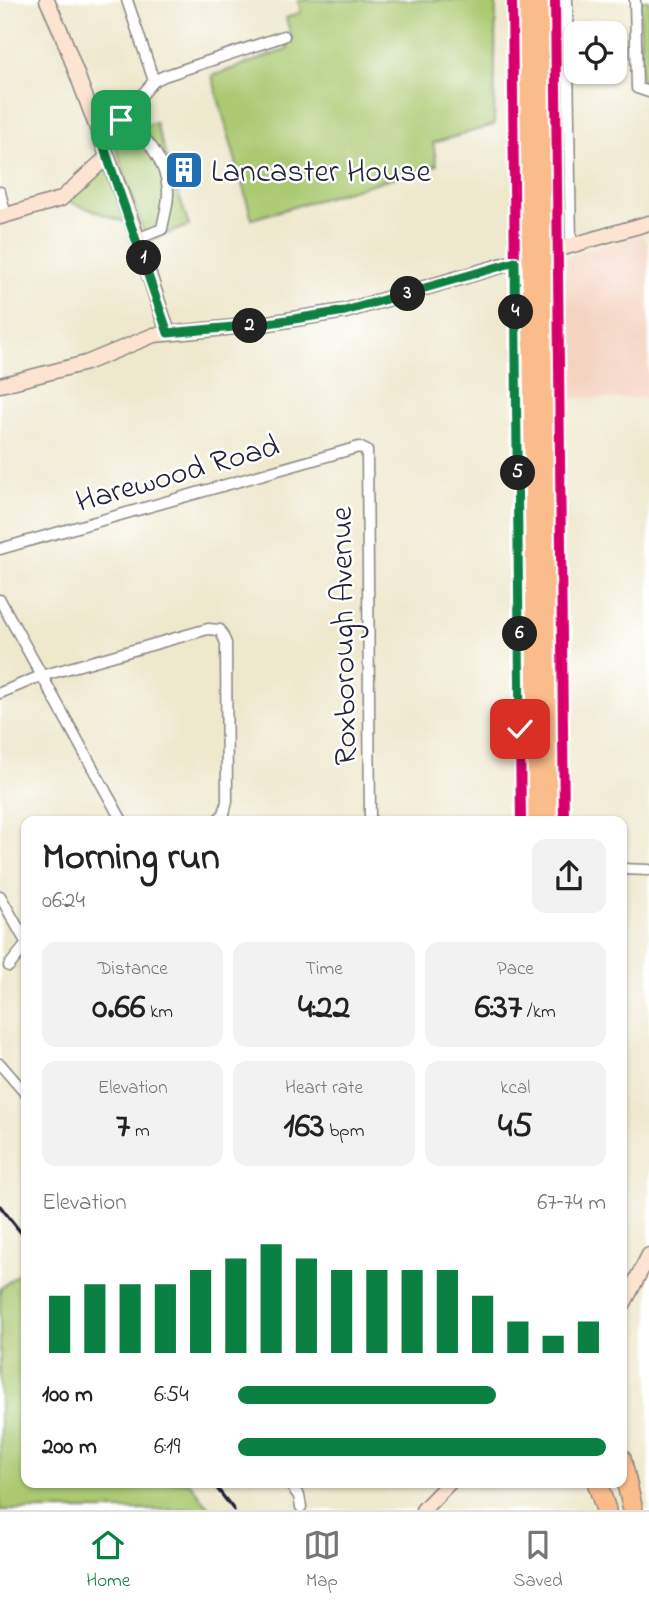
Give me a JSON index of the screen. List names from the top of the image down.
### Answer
{
  "streets": {
    "street": ["Harewood Road", "Roxborough Avenue"]
  },
  "crossings": [
    ["Harewood Road", "Roxborough Avenue"]
  ],
  "places": {
    "building": ["Lancaster House"]
  },
  "page": {
    "pins": [
      "1",
      "3",
      "4",
      "2",
      "5",
      "6"
    ],
    "heading": ["Morning run", "06:24"],
    "stats": [
      ["Distance", "0.66 km"],
      ["Time", "4:22"],
      ["Pace", "6:37 /km"],
      ["Elevation", "7 m"],
      ["Heart rate", "163 bpm"],
      ["kcal", "45"]
    ],
    "chart": ["Elevation", "67–74 m"],
    "list": [
      {
        "name": "100 m",
        "note": "6:54"
      },
      {
        "name": "200 m",
        "note": "6:19"
      }
    ],
    "tabs": ["Home", "Map", "Saved"]
  }
}
